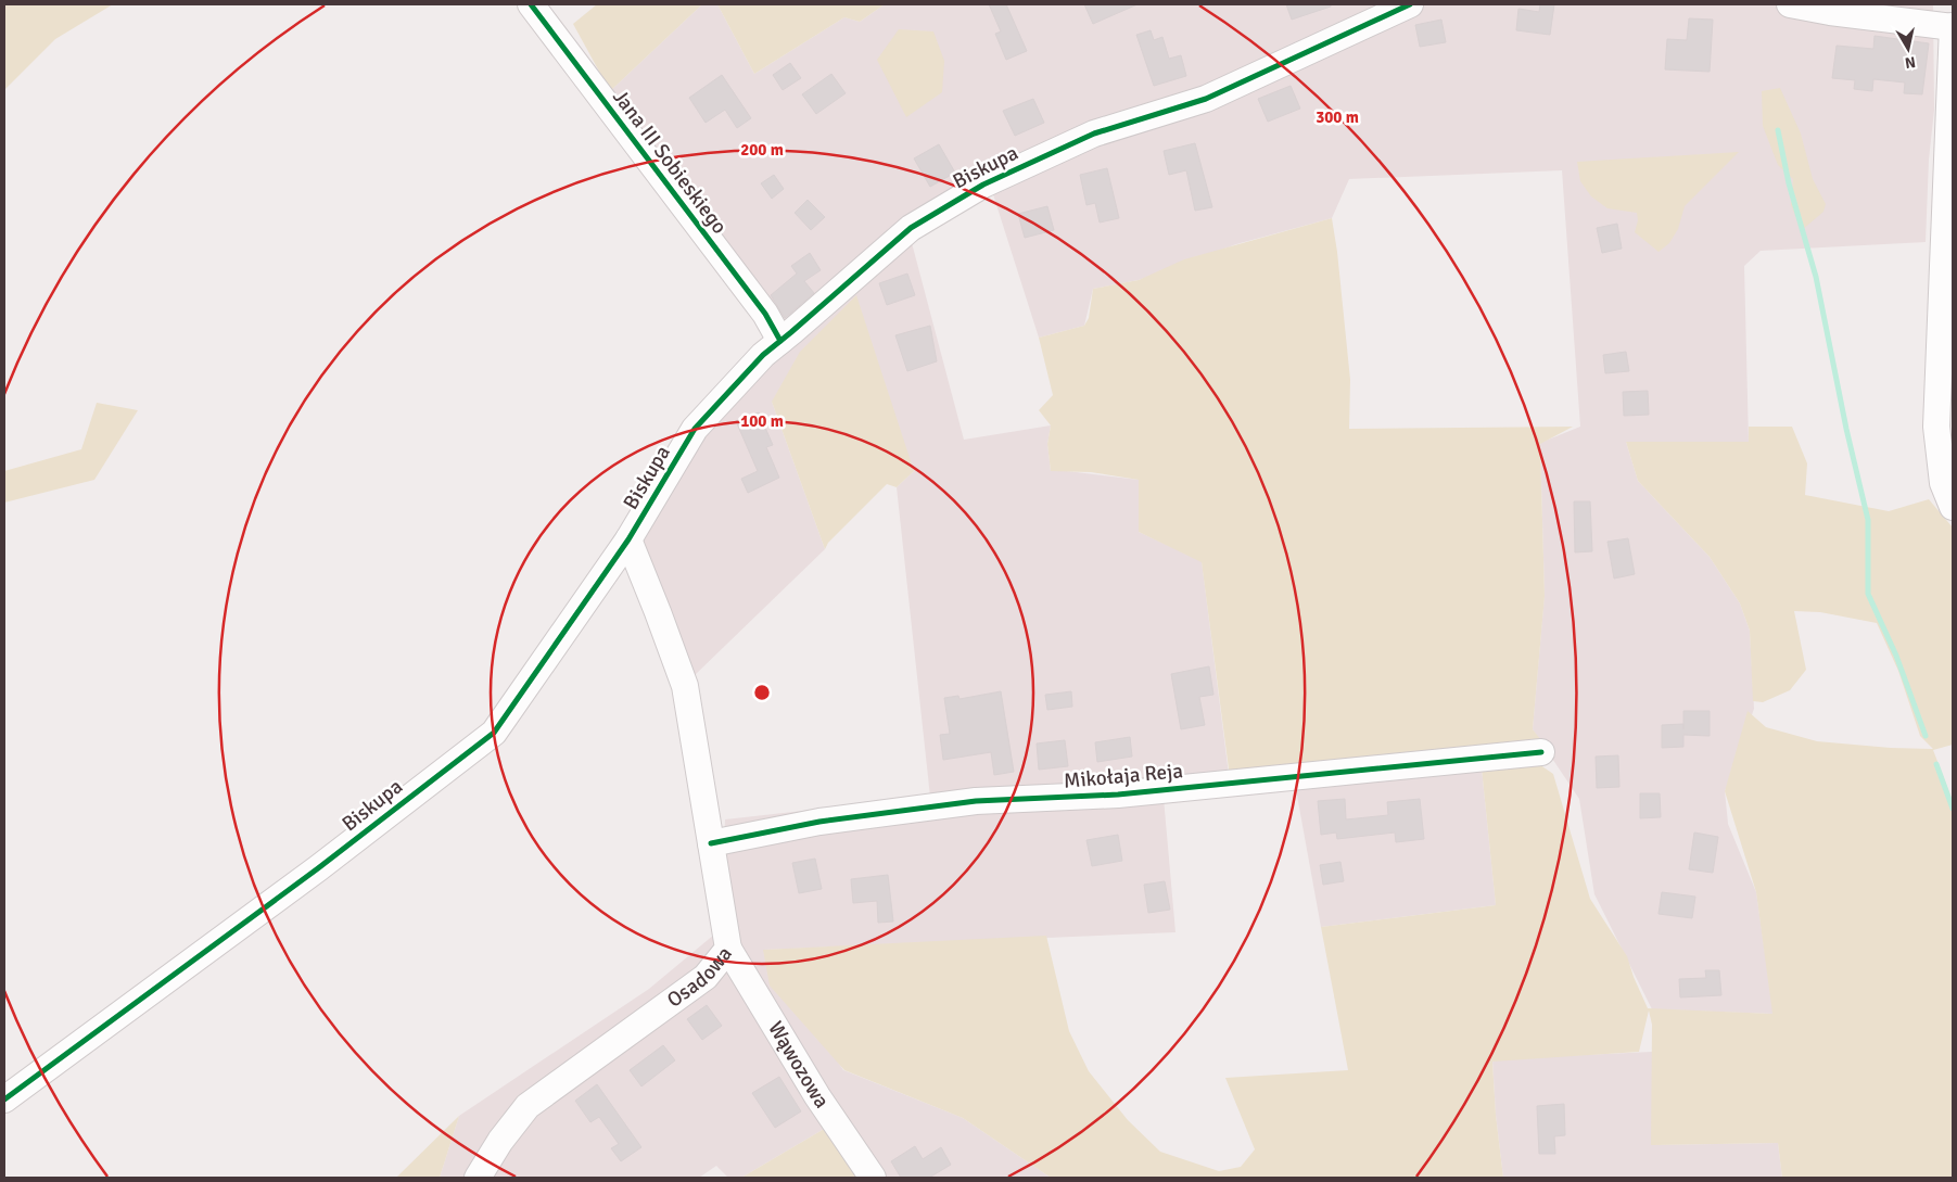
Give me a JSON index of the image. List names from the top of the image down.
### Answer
{
  "streets": {
    "street": [
      "Jana III Sobieskiego",
      "Biskupa",
      "Mikołaja Reja",
      "Osadowa",
      "Wąwozowa"
    ]
  },
  "crossings": [
    ["Jana III Sobieskiego", "Biskupa"],
    ["Biskupa", "Osadowa"],
    ["Mikołaja Reja", "Osadowa"],
    ["Osadowa", "Wąwozowa"]
  ],
  "north": "bottom",
  "rings": ["300 m", "200 m", "100 m"]
}
